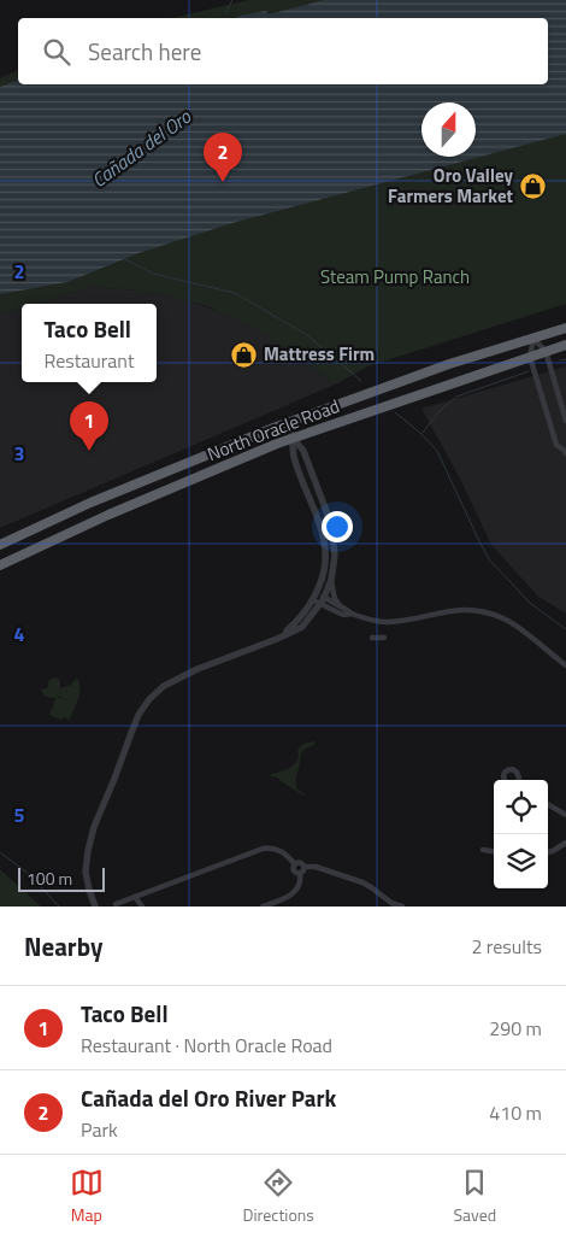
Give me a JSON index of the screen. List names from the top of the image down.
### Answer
{
  "streets": {
    "highway": ["North Oracle Road"]
  },
  "water": ["Cañada del Oro"],
  "parks": ["Steam Pump Ranch"],
  "places": {
    "shop": ["Oro Valley Farmers Market", "Mattress Firm"]
  },
  "scale_bar": "100 m",
  "north": "top",
  "page": {
    "search": "Search here",
    "pins": ["2", "1"],
    "popup": ["Taco Bell", "Restaurant"],
    "scale": "100 m",
    "heading": ["Nearby", "2 results"],
    "list": [
      {
        "mark": "1",
        "name": "Taco Bell",
        "note": "Restaurant · North Oracle Road",
        "value": "290 m"
      },
      {
        "mark": "2",
        "name": "Cañada del Oro River Park",
        "note": "Park",
        "value": "410 m"
      }
    ],
    "nav": ["Map", "Directions", "Saved"]
  },
  "grid": {
    "rows": [
      "2",
      "3",
      "4",
      "5"
    ]
  }
}
